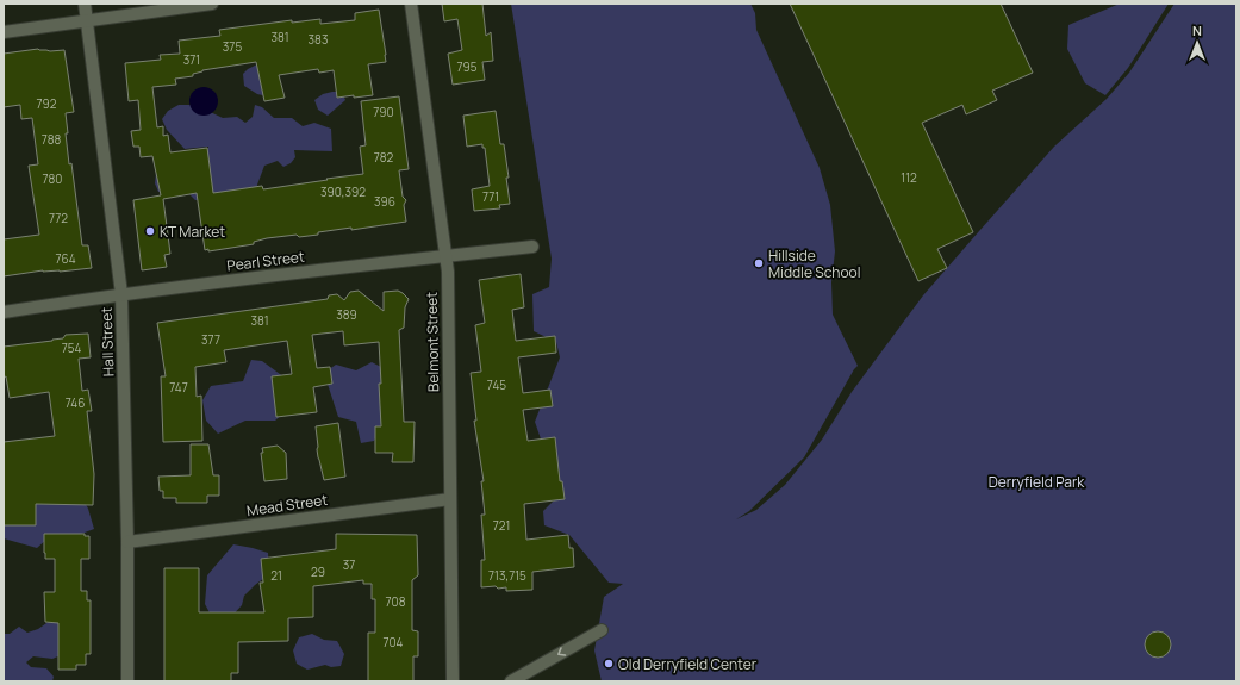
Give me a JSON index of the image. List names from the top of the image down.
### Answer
{
  "streets": {
    "street": [
      "Pearl Street",
      "Hall Street",
      "Belmont Street",
      "Mead Street"
    ]
  },
  "crossings": [
    ["Pearl Street", "Hall Street"],
    ["Pearl Street", "Belmont Street"],
    ["Hall Street", "Mead Street"],
    ["Belmont Street", "Mead Street"]
  ],
  "parks": ["Derryfield Park"],
  "places": ["KT Market", "Hillside Middle School", "Old Derryfield Center"],
  "house_numbers": [
    "381",
    "383",
    "375",
    "371",
    "795",
    "792",
    "790",
    "788",
    "782",
    "112",
    "780",
    "390,392",
    "771",
    "396",
    "772",
    "764",
    "389",
    "381",
    "377",
    "754",
    "745",
    "747",
    "746",
    "721",
    "37",
    "29",
    "21",
    "713,715",
    "708",
    "704"
  ],
  "north": "top"
}
